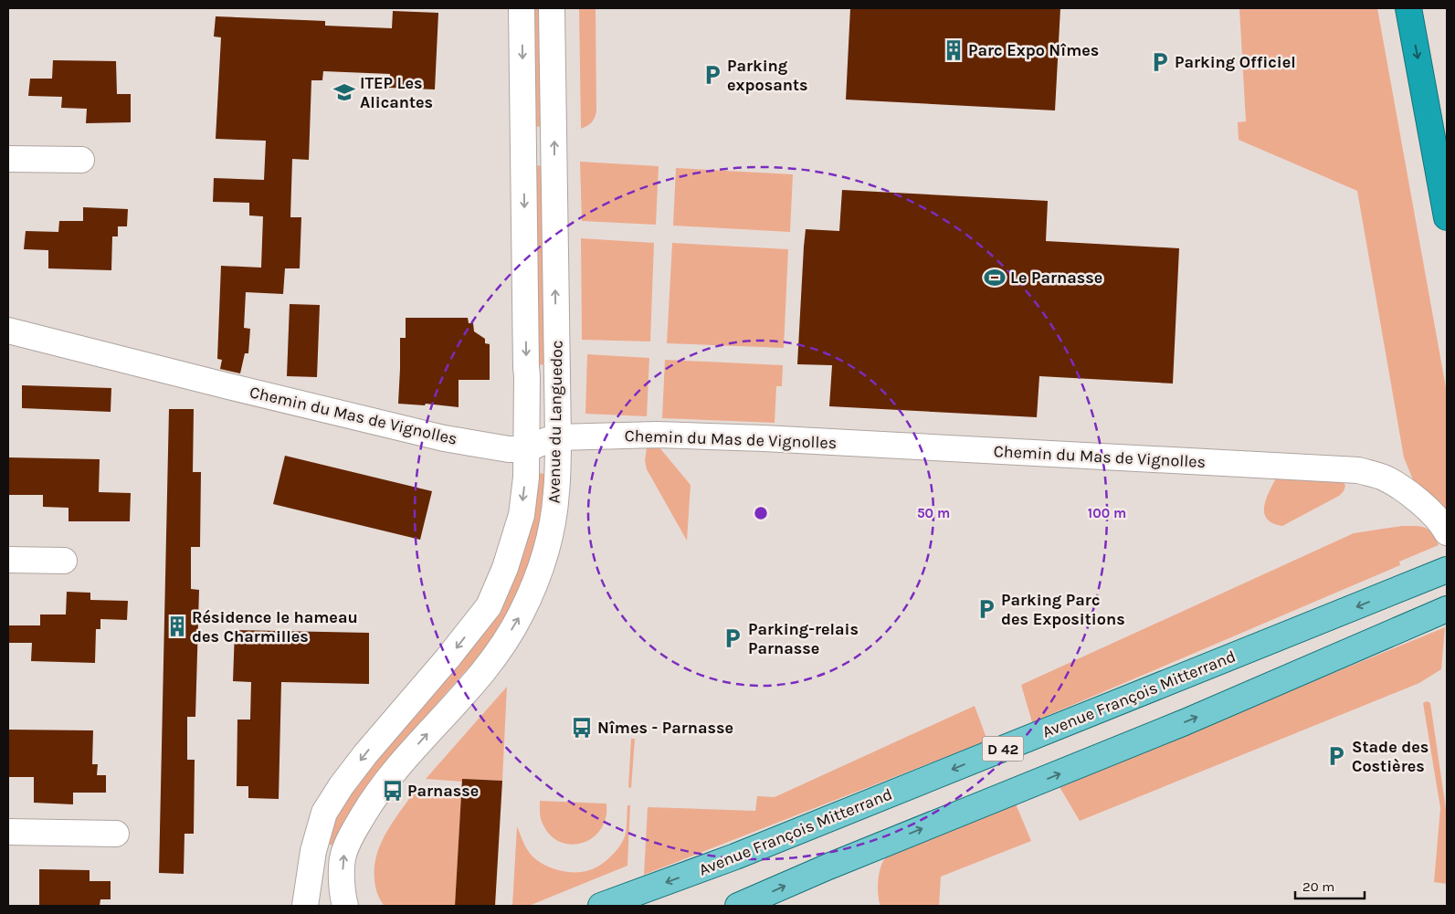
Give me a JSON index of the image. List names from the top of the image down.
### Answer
{
  "streets": {
    "main road": ["Avenue François Mitterrand", "D 42"],
    "street": ["Chemin du Mas de Vignolles", "Avenue du Languedoc"]
  },
  "crossings": [
    ["Chemin du Mas de Vignolles", "Avenue du Languedoc"]
  ],
  "places": {
    "building": ["Parc Expo Nîmes", "Résidence le hameau des Charmilles"],
    "parking": [
      "Parking Officiel",
      "Parking exposants",
      "Parking Parc des Expositions",
      "Parking-relais Parnasse",
      "Stade des Costières"
    ],
    "school or university": ["ITEP Les Alicantes"],
    "sports": ["Le Parnasse"],
    "bus stop": ["Nîmes - Parnasse", "Parnasse"]
  },
  "scale_bar": "20 m",
  "rings": ["50 m", "100 m"]
}
